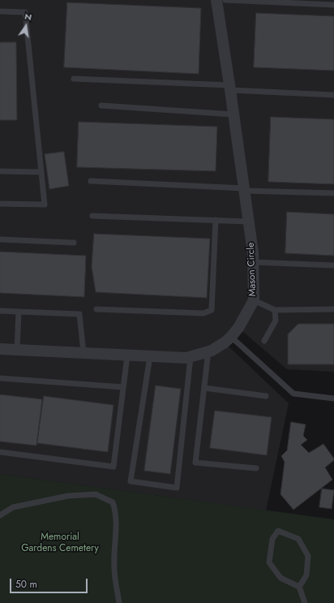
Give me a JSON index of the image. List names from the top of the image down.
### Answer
{
  "streets": {
    "street": ["Mason Circle"]
  },
  "parks": ["Memorial Gardens Cemetery"],
  "scale_bar": "50 m",
  "north": "top"
}
